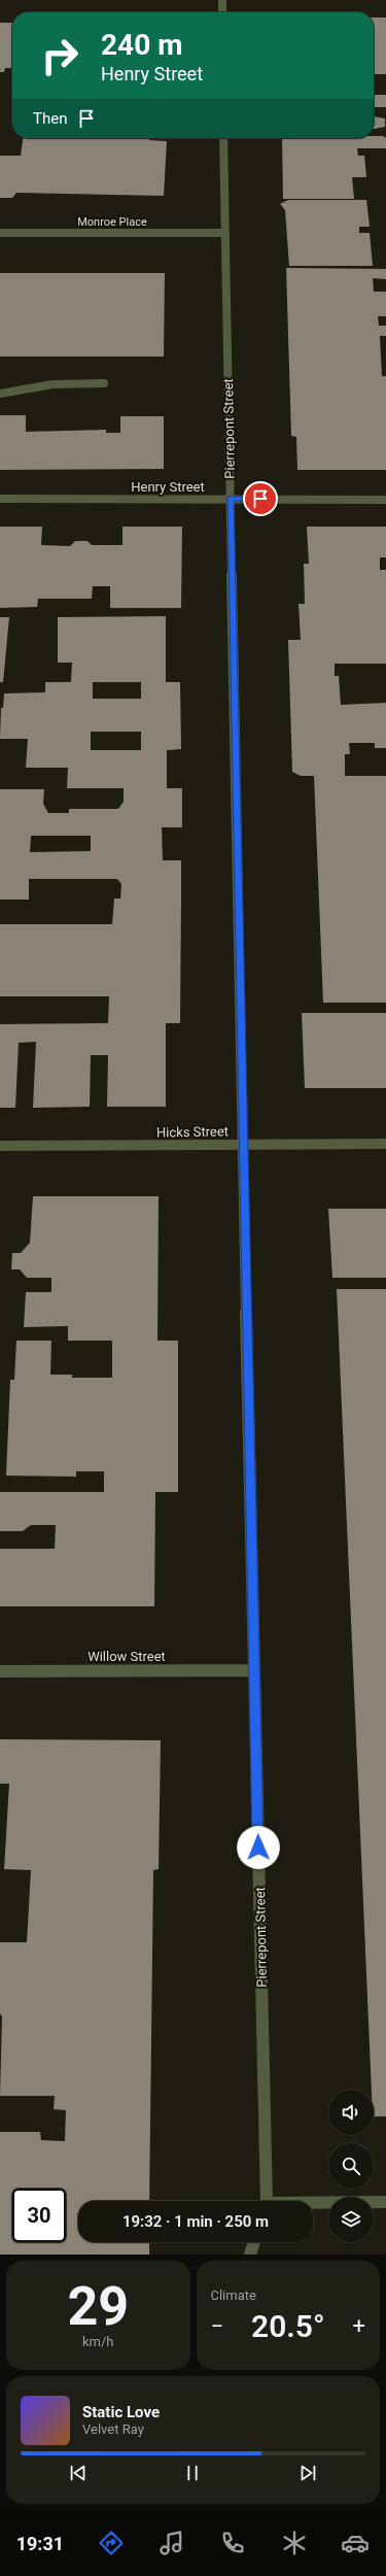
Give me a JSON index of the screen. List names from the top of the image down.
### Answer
{
  "streets": {
    "street": [
      "Monroe Place",
      "Pierrepont Street",
      "Henry Street",
      "Hicks Street",
      "Willow Street"
    ]
  },
  "crossings": [
    ["Monroe Place", "Pierrepont Street"],
    ["Pierrepont Street", "Henry Street"],
    ["Pierrepont Street", "Hicks Street"],
    ["Pierrepont Street", "Willow Street"]
  ],
  "page": {
    "turn": ["240 m", "Henry Street"],
    "then": "Then",
    "limit": "30",
    "trip": "19:32 · 1 min · 250 m",
    "tile": [
      ["29", "km/h"],
      "Climate"
    ],
    "heat": ["−", "20.5°", "+"],
    "song": ["Static Love", "Velvet Ray"],
    "tabs": "19:31"
  }
}
